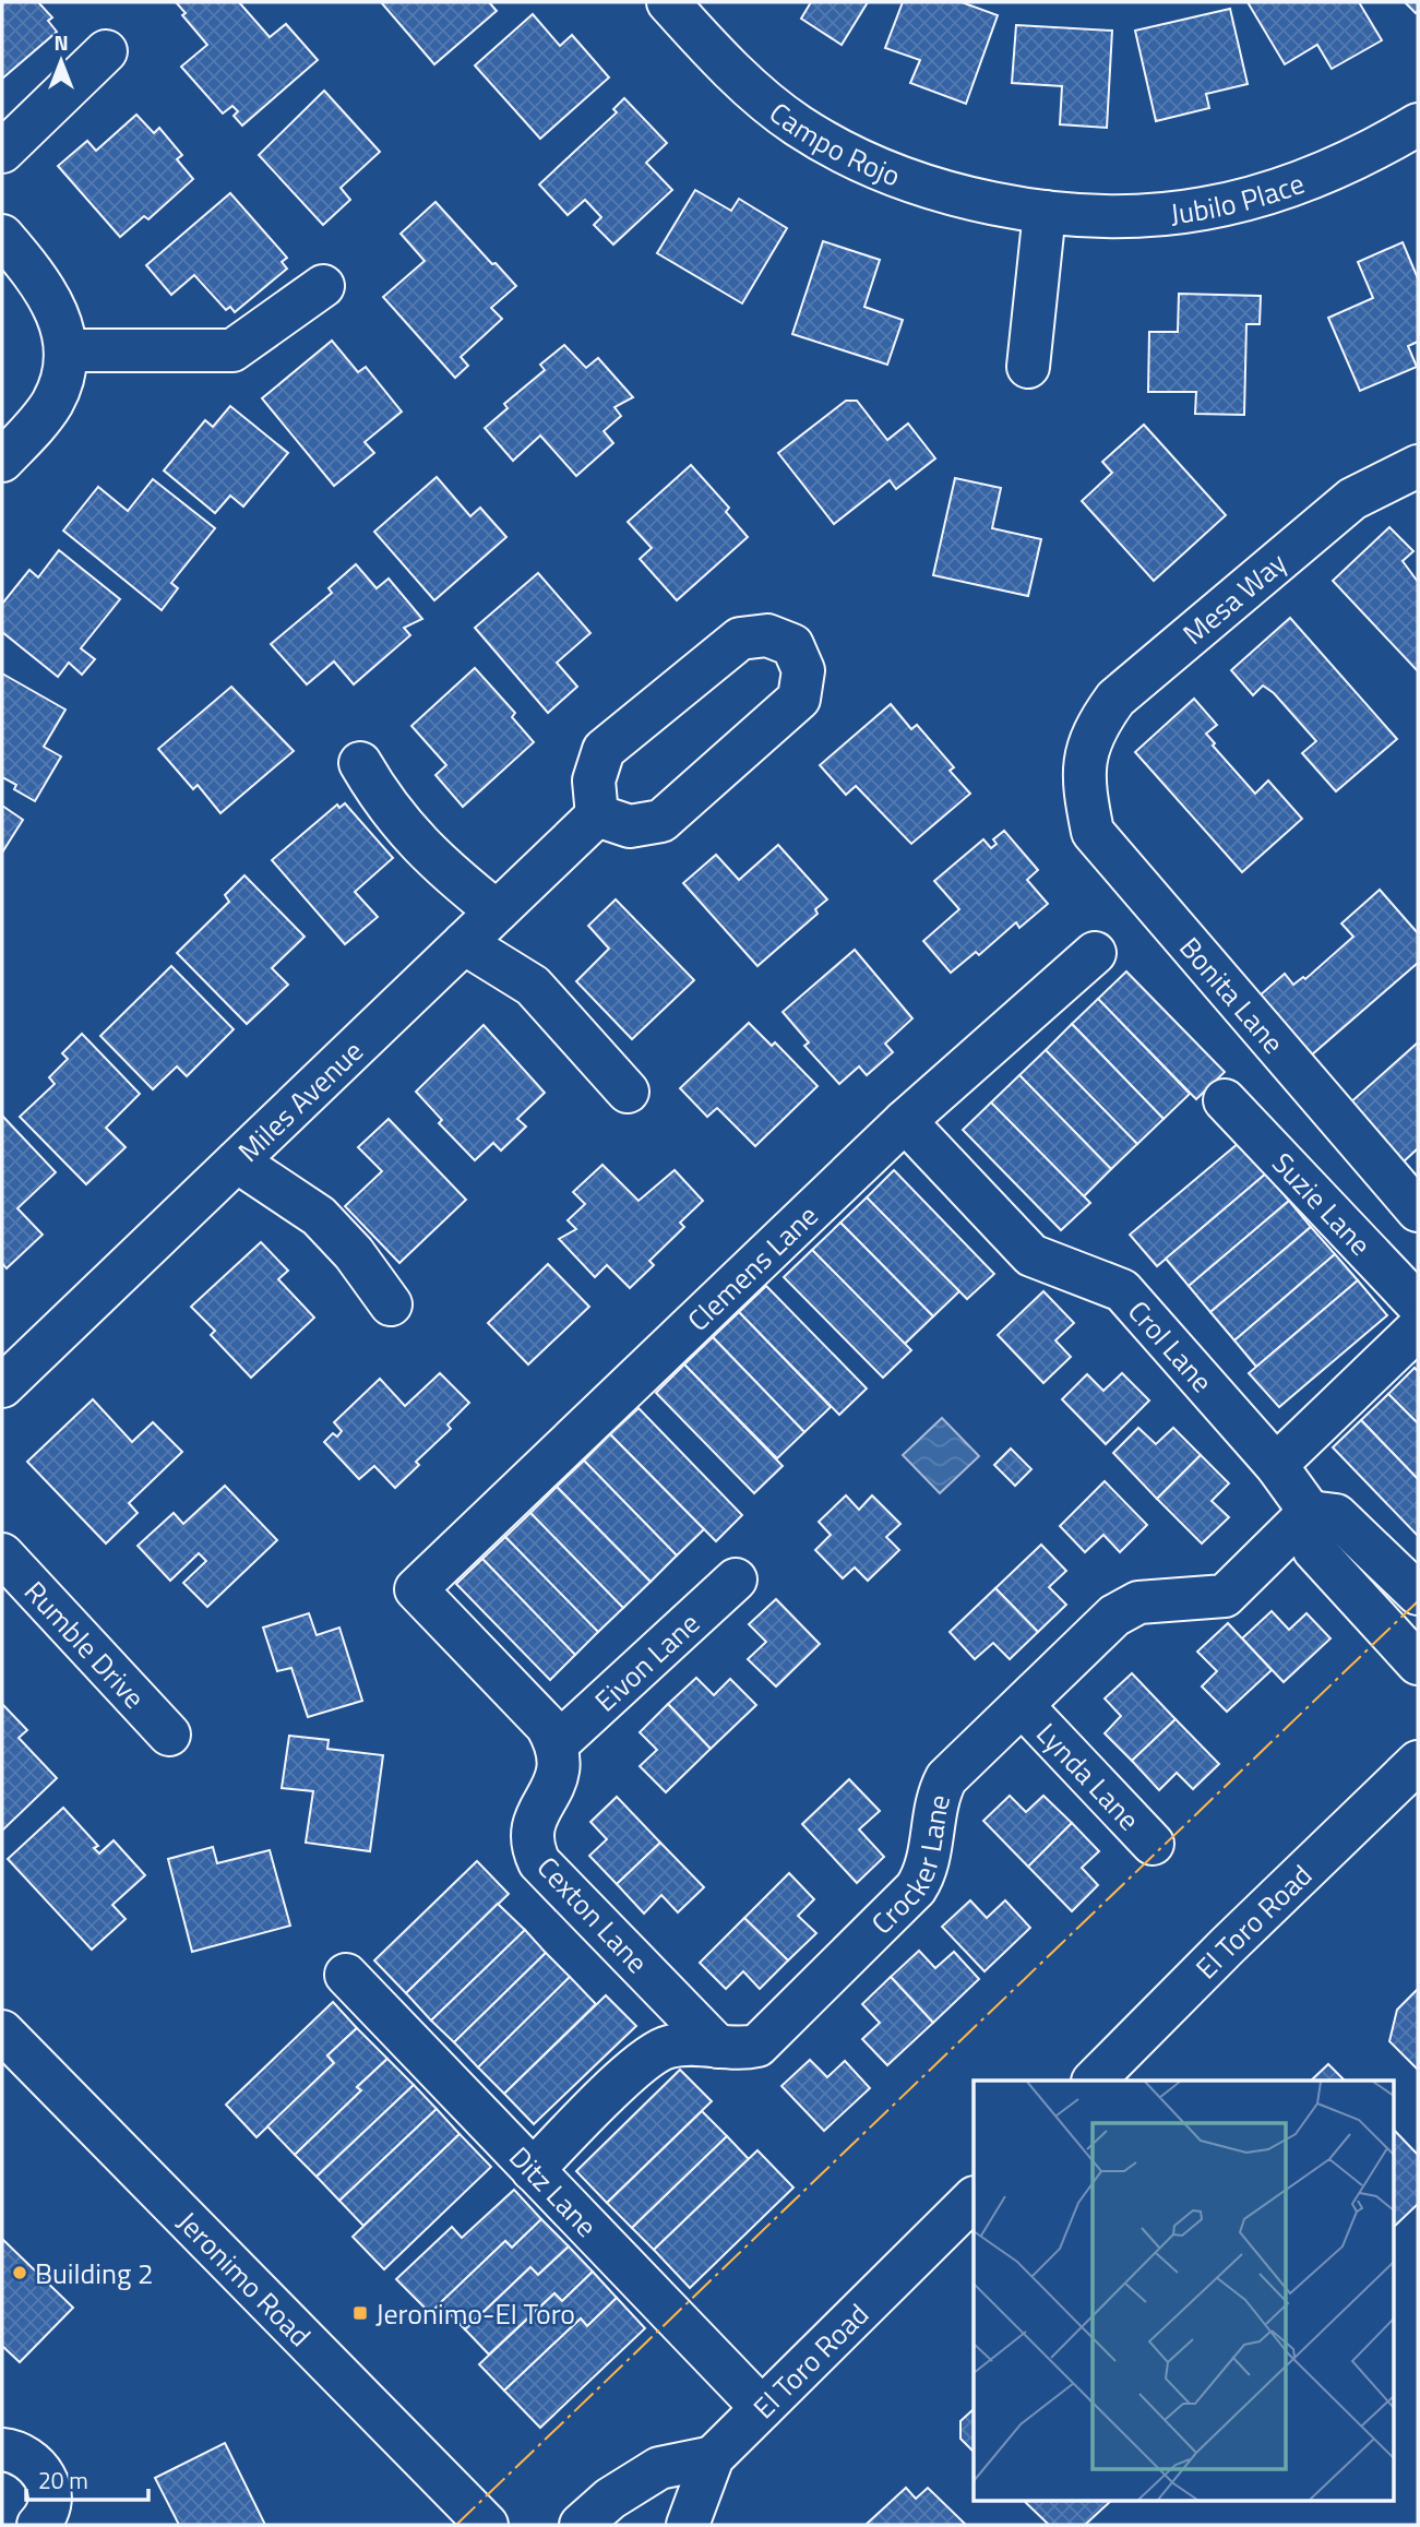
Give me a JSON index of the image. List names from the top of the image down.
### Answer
{
  "streets": {
    "street": [
      "Campo Rojo",
      "Jubilo Place",
      "Mesa Way",
      "Bonita Lane",
      "Miles Avenue",
      "Suzie Lane",
      "Clemens Lane",
      "Crol Lane",
      "Rumble Drive",
      "Eivon Lane",
      "Lynda Lane",
      "Crocker Lane",
      "Cexton Lane",
      "El Toro Road",
      "Ditz Lane",
      "Jeronimo Road"
    ]
  },
  "crossings": [
    ["Campo Rojo", "Jubilo Place"],
    ["Mesa Way", "Bonita Lane"],
    ["Clemens Lane", "Crol Lane"],
    ["Clemens Lane", "Eivon Lane"],
    ["Clemens Lane", "Cexton Lane"],
    ["Crol Lane", "Crocker Lane"],
    ["Eivon Lane", "Cexton Lane"],
    ["Lynda Lane", "Crocker Lane"],
    ["Crocker Lane", "Cexton Lane"],
    ["Crocker Lane", "Ditz Lane"],
    ["El Toro Road", "Ditz Lane"]
  ],
  "places": {
    "other": ["Building 2"],
    "transit": ["Jeronimo-El Toro"]
  },
  "scale_bar": "20 m",
  "north": "top"
}
